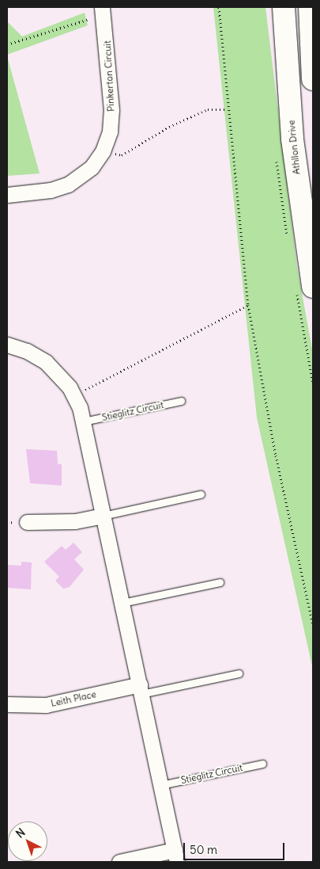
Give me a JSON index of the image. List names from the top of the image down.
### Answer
{
  "streets": {
    "main road": ["Athllon Drive"],
    "street": ["Pinkerton Circuit", "Leith Place"],
    "lane": ["Stieglitz Circuit"]
  },
  "scale_bar": "50 m",
  "north": "top left"
}
